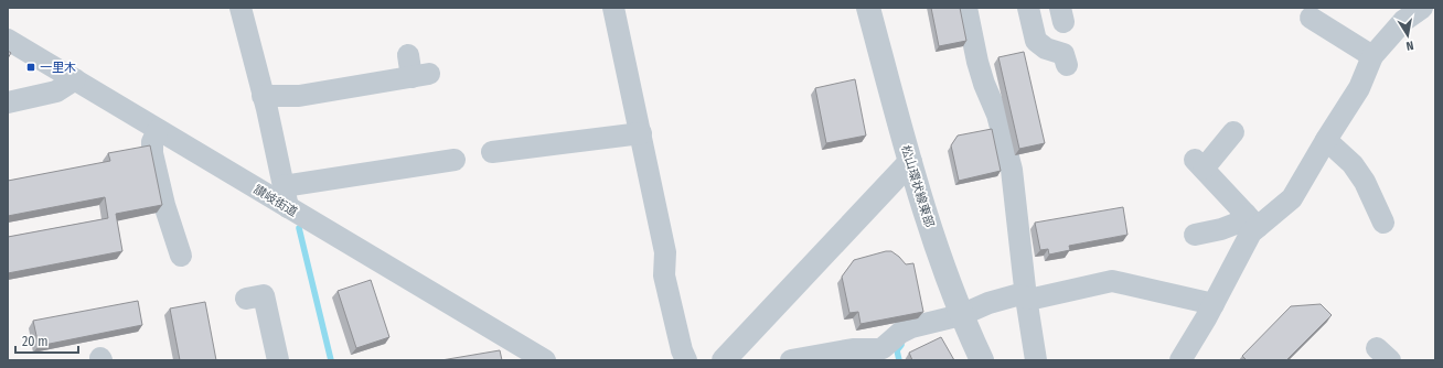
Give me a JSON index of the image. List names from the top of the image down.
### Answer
{
  "streets": {
    "street": ["松山環状線東部", "讃岐街道"]
  },
  "places": {
    "transit": ["一里木"]
  },
  "scale_bar": "20 m",
  "north": "bottom"
}
